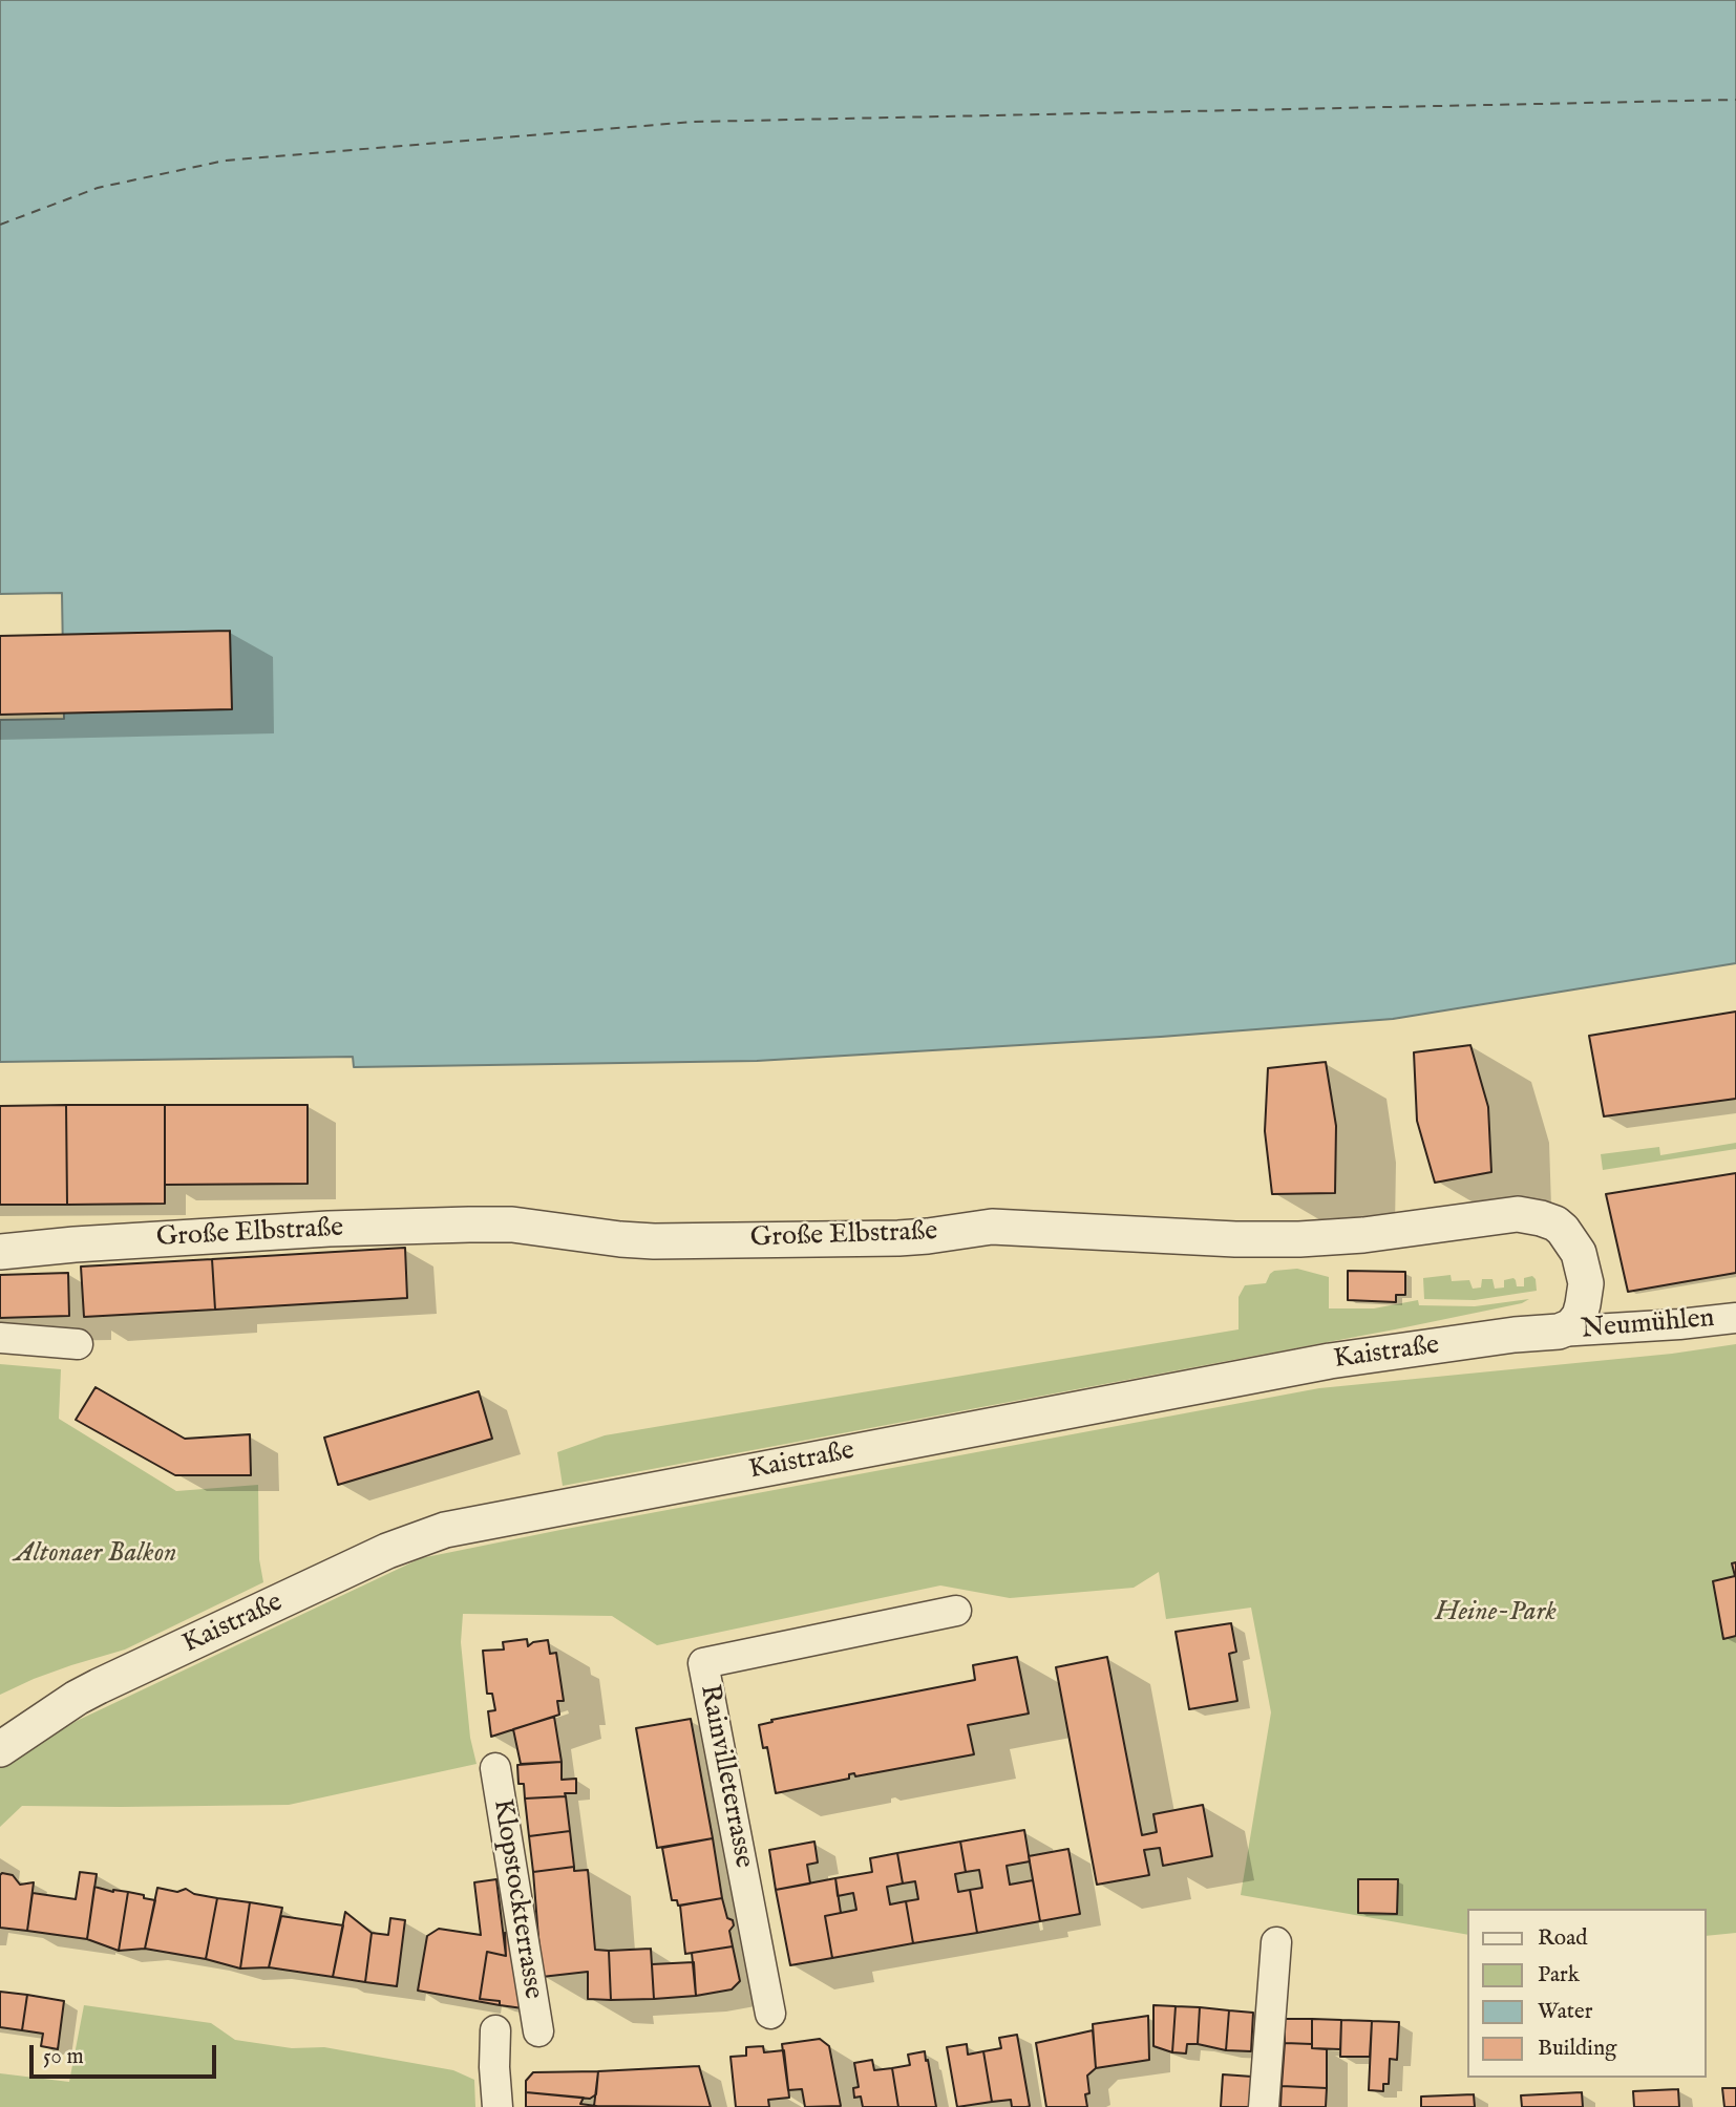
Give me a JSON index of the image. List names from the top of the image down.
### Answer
{
  "streets": {
    "street": [
      "Große Elbstraße",
      "Neumühlen",
      "Kaistraße",
      "Rainvilleterrasse",
      "Klopstockterrasse"
    ]
  },
  "crossings": [
    ["Große Elbstraße", "Neumühlen"],
    ["Große Elbstraße", "Kaistraße"],
    ["Neumühlen", "Kaistraße"]
  ],
  "parks": ["Altonaer Balkon", "Heine-Park"],
  "legend": [
    "Road",
    "Park",
    "Water",
    "Building"
  ],
  "scale_bar": "50 m"
}
